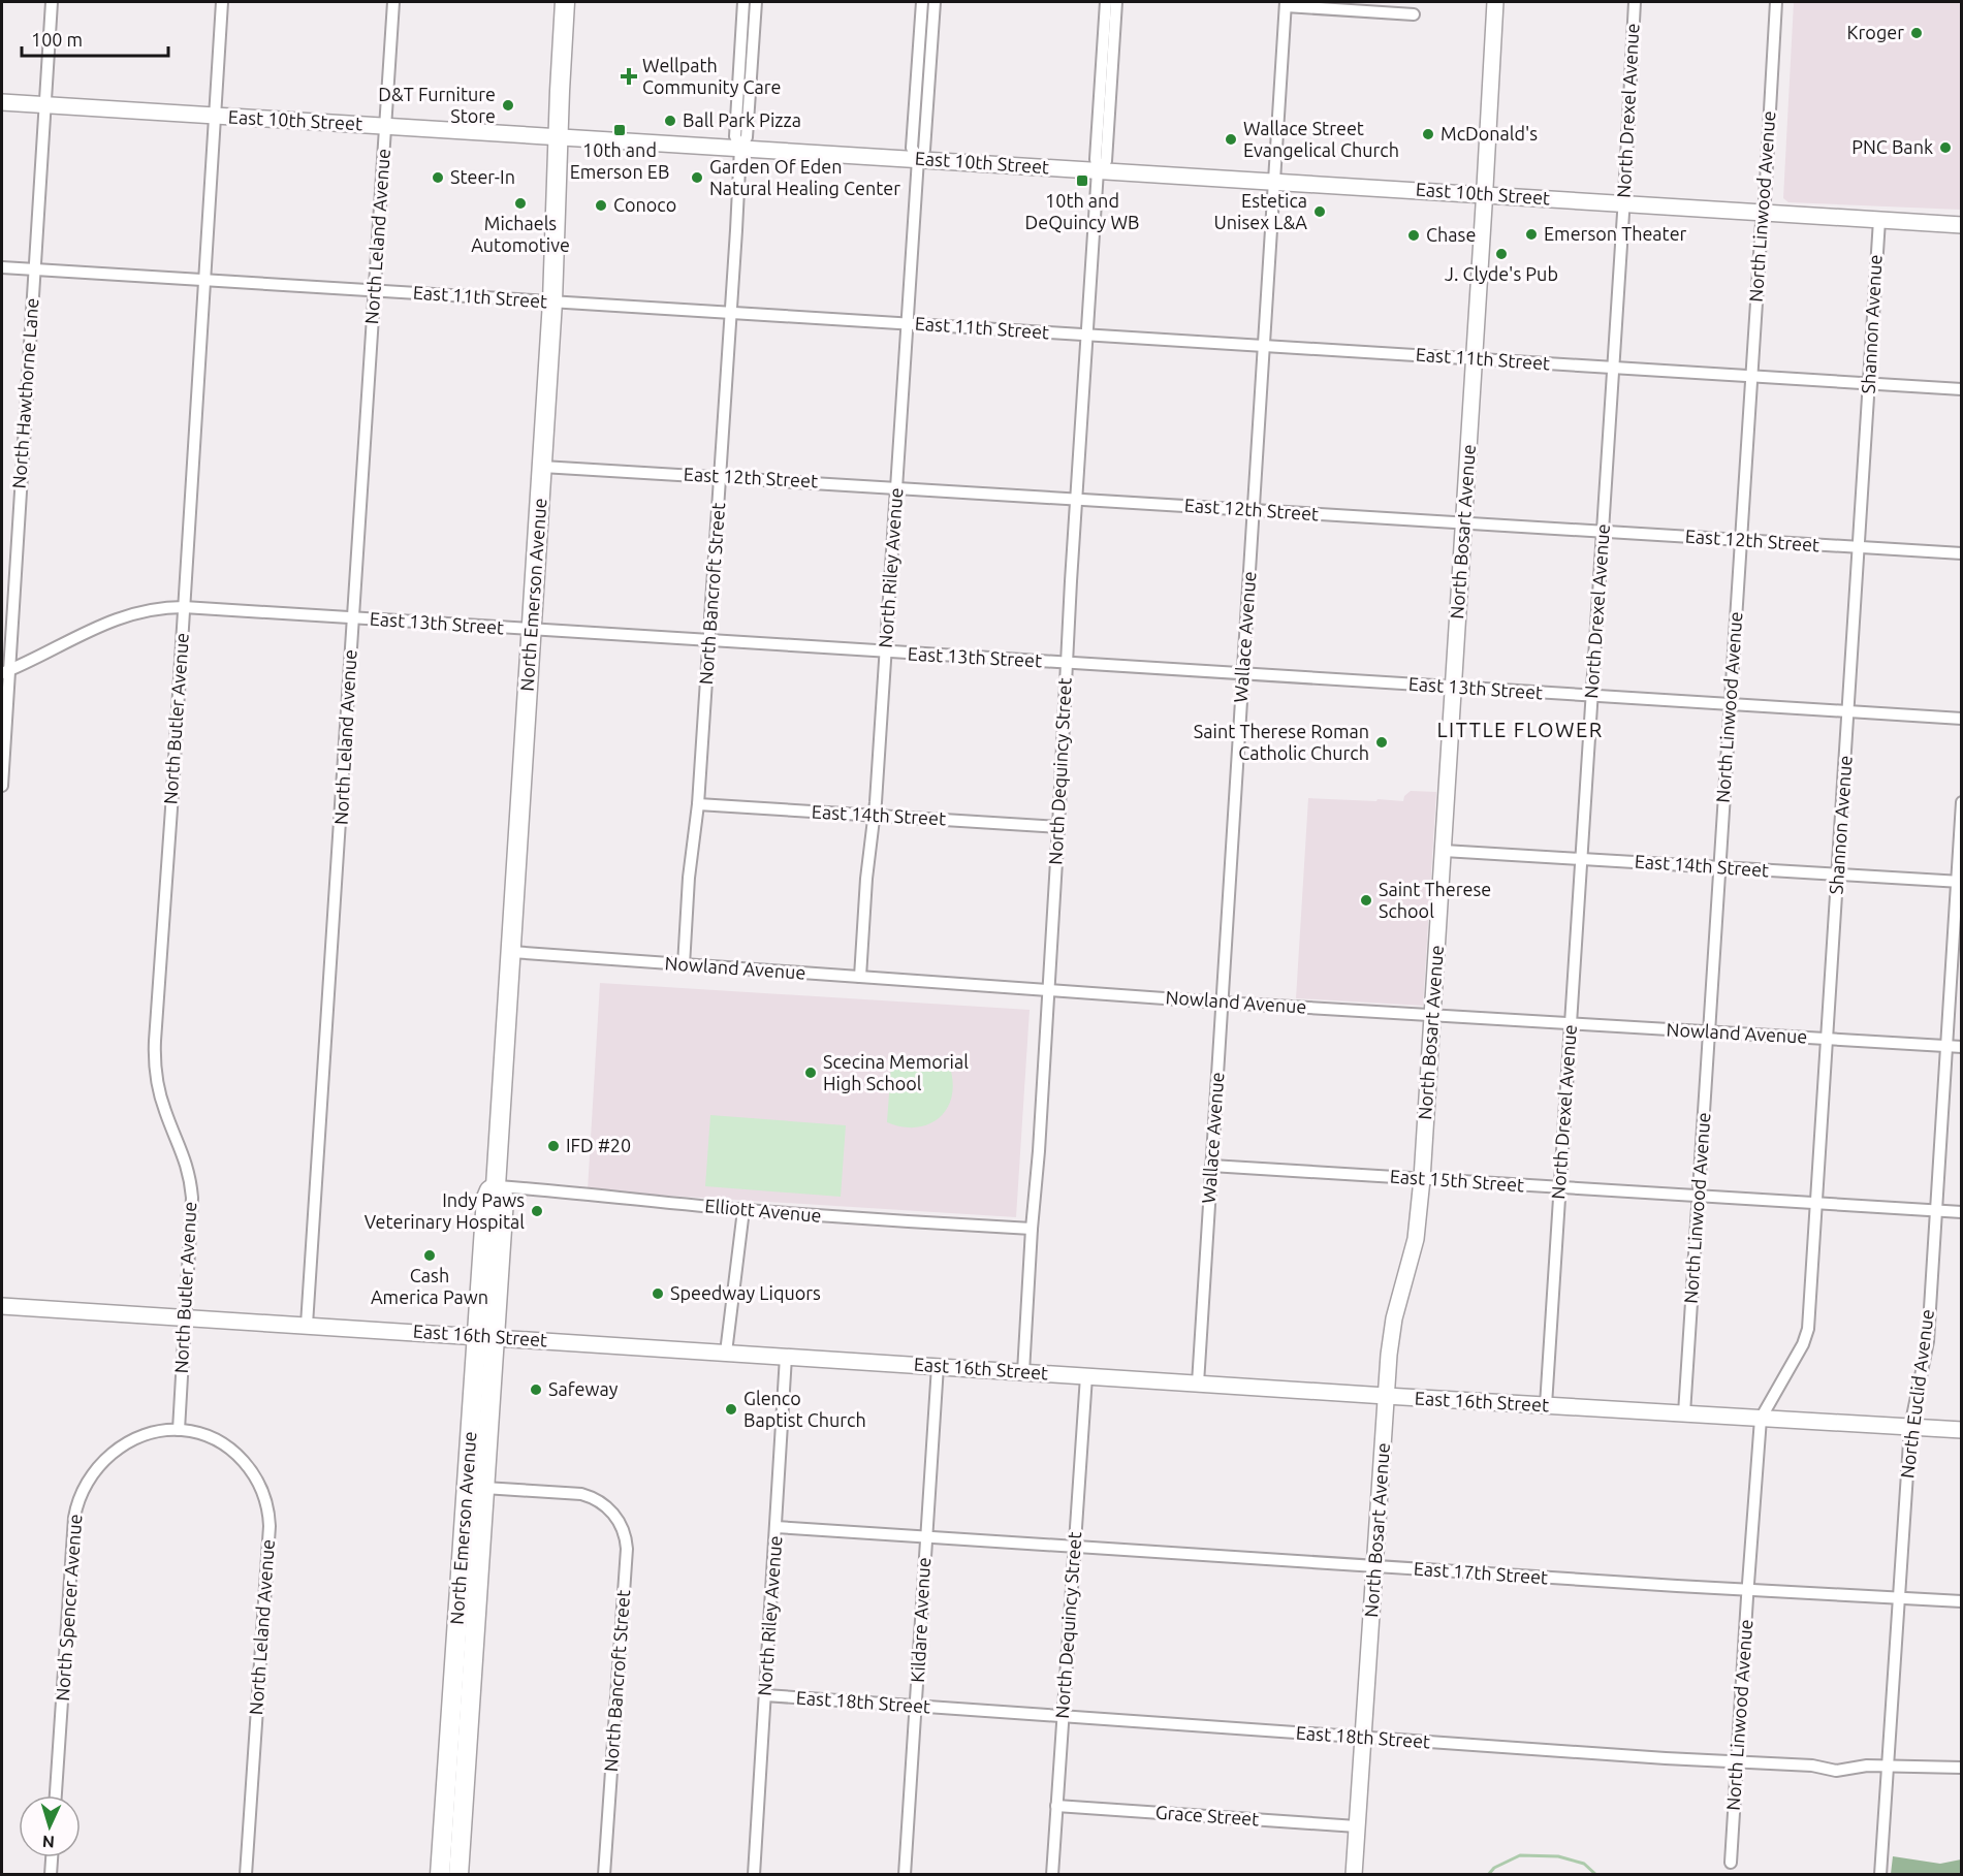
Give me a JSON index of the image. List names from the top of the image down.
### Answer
{
  "streets": {
    "main road": [
      "East 10th Street",
      "North Bosart Avenue",
      "North Emerson Avenue",
      "East 16th Street"
    ],
    "street": [
      "North Drexel Avenue",
      "North Linwood Avenue",
      "North Leland Avenue",
      "East 11th Street",
      "Shannon Avenue",
      "North Hawthorne Lane",
      "East 12th Street",
      "North Riley Avenue",
      "North Bancroft Street",
      "East 13th Street",
      "Wallace Avenue",
      "North Butler Avenue",
      "North Dequincy Street",
      "East 14th Street",
      "Nowland Avenue",
      "East 15th Street",
      "Elliott Avenue",
      "North Euclid Avenue",
      "East 17th Street",
      "North Spencer Avenue",
      "Kildare Avenue",
      "East 18th Street",
      "Grace Street"
    ]
  },
  "crossings": [
    ["North Drexel Avenue", "East 10th Street"],
    ["North Drexel Avenue", "East 11th Street"],
    ["North Drexel Avenue", "East 12th Street"],
    ["North Drexel Avenue", "East 13th Street"],
    ["North Drexel Avenue", "East 14th Street"],
    ["North Drexel Avenue", "Nowland Avenue"],
    ["North Drexel Avenue", "East 15th Street"],
    ["North Drexel Avenue", "East 16th Street"],
    ["East 10th Street", "North Linwood Avenue"],
    ["East 10th Street", "North Leland Avenue"],
    ["East 10th Street", "Shannon Avenue"],
    ["East 10th Street", "North Hawthorne Lane"],
    ["East 10th Street", "North Bosart Avenue"],
    ["East 10th Street", "North Riley Avenue"],
    ["East 10th Street", "North Bancroft Street"],
    ["East 10th Street", "North Emerson Avenue"],
    ["East 10th Street", "Wallace Avenue"],
    ["East 10th Street", "North Butler Avenue"],
    ["East 10th Street", "North Dequincy Street"],
    ["North Linwood Avenue", "East 11th Street"],
    ["North Linwood Avenue", "Shannon Avenue"],
    ["North Linwood Avenue", "East 12th Street"],
    ["North Linwood Avenue", "East 13th Street"],
    ["North Linwood Avenue", "East 14th Street"],
    ["North Linwood Avenue", "Nowland Avenue"],
    ["North Linwood Avenue", "East 15th Street"],
    ["North Linwood Avenue", "East 16th Street"],
    ["North Linwood Avenue", "East 17th Street"],
    ["North Linwood Avenue", "East 18th Street"],
    ["North Leland Avenue", "East 11th Street"],
    ["North Leland Avenue", "East 13th Street"],
    ["North Leland Avenue", "North Butler Avenue"],
    ["North Leland Avenue", "East 16th Street"],
    ["North Leland Avenue", "North Spencer Avenue"],
    ["East 11th Street", "Shannon Avenue"],
    ["East 11th Street", "North Hawthorne Lane"],
    ["East 11th Street", "North Bosart Avenue"],
    ["East 11th Street", "North Riley Avenue"],
    ["East 11th Street", "North Bancroft Street"],
    ["East 11th Street", "North Emerson Avenue"],
    ["East 11th Street", "Wallace Avenue"],
    ["East 11th Street", "North Butler Avenue"],
    ["East 11th Street", "North Dequincy Street"],
    ["Shannon Avenue", "East 12th Street"],
    ["Shannon Avenue", "East 13th Street"],
    ["Shannon Avenue", "East 14th Street"],
    ["Shannon Avenue", "Nowland Avenue"],
    ["Shannon Avenue", "East 15th Street"],
    ["Shannon Avenue", "East 16th Street"],
    ["North Hawthorne Lane", "East 13th Street"],
    ["East 12th Street", "North Bosart Avenue"],
    ["East 12th Street", "North Riley Avenue"],
    ["East 12th Street", "North Bancroft Street"],
    ["East 12th Street", "North Emerson Avenue"],
    ["East 12th Street", "Wallace Avenue"],
    ["East 12th Street", "North Dequincy Street"],
    ["North Bosart Avenue", "East 13th Street"],
    ["North Bosart Avenue", "East 14th Street"],
    ["North Bosart Avenue", "Nowland Avenue"],
    ["North Bosart Avenue", "East 15th Street"],
    ["North Bosart Avenue", "East 16th Street"],
    ["North Bosart Avenue", "East 17th Street"],
    ["North Bosart Avenue", "East 18th Street"],
    ["North Bosart Avenue", "Grace Street"],
    ["North Riley Avenue", "East 13th Street"],
    ["North Riley Avenue", "East 14th Street"],
    ["North Riley Avenue", "Nowland Avenue"],
    ["North Riley Avenue", "East 16th Street"],
    ["North Riley Avenue", "East 17th Street"],
    ["North Riley Avenue", "East 18th Street"],
    ["North Bancroft Street", "North Emerson Avenue"],
    ["North Bancroft Street", "East 13th Street"],
    ["North Bancroft Street", "East 14th Street"],
    ["North Bancroft Street", "Nowland Avenue"],
    ["North Emerson Avenue", "East 13th Street"],
    ["North Emerson Avenue", "Nowland Avenue"],
    ["North Emerson Avenue", "Elliott Avenue"],
    ["North Emerson Avenue", "East 16th Street"],
    ["East 13th Street", "Wallace Avenue"],
    ["East 13th Street", "North Butler Avenue"],
    ["East 13th Street", "North Dequincy Street"],
    ["Wallace Avenue", "Nowland Avenue"],
    ["Wallace Avenue", "East 15th Street"],
    ["Wallace Avenue", "East 16th Street"],
    ["North Butler Avenue", "East 16th Street"],
    ["North Butler Avenue", "North Spencer Avenue"],
    ["North Dequincy Street", "East 14th Street"],
    ["North Dequincy Street", "Nowland Avenue"],
    ["North Dequincy Street", "Elliott Avenue"],
    ["North Dequincy Street", "East 16th Street"],
    ["North Dequincy Street", "East 17th Street"],
    ["North Dequincy Street", "East 18th Street"],
    ["North Dequincy Street", "Grace Street"],
    ["East 14th Street", "North Euclid Avenue"],
    ["Nowland Avenue", "North Euclid Avenue"],
    ["East 15th Street", "North Euclid Avenue"],
    ["East 16th Street", "North Euclid Avenue"],
    ["East 16th Street", "Kildare Avenue"],
    ["North Euclid Avenue", "East 17th Street"],
    ["North Euclid Avenue", "East 18th Street"],
    ["East 17th Street", "Kildare Avenue"],
    ["Kildare Avenue", "East 18th Street"]
  ],
  "districts": ["LITTLE FLOWER"],
  "places": {
    "other": [
      "Kroger",
      "D&T Furniture Store",
      "Ball Park Pizza",
      "McDonald's",
      "Wallace Street Evangelical Church",
      "PNC Bank",
      "Steer-In",
      "Garden Of Eden Natural Healing Center",
      "Michaels Automotive",
      "Conoco",
      "Estetica Unisex L&A",
      "Emerson Theater",
      "Chase",
      "J. Clyde's Pub",
      "Saint Therese Roman Catholic Church",
      "Saint Therese School",
      "Scecina Memorial High School",
      "IFD #20",
      "Indy Paws Veterinary Hospital",
      "Cash America Pawn",
      "Speedway Liquors",
      "Safeway",
      "Glenco Baptist Church"
    ],
    "health": ["Wellpath Community Care"],
    "transit": ["10th and Emerson EB", "10th and DeQuincy WB"]
  },
  "scale_bar": "100 m",
  "north": "bottom"
}
